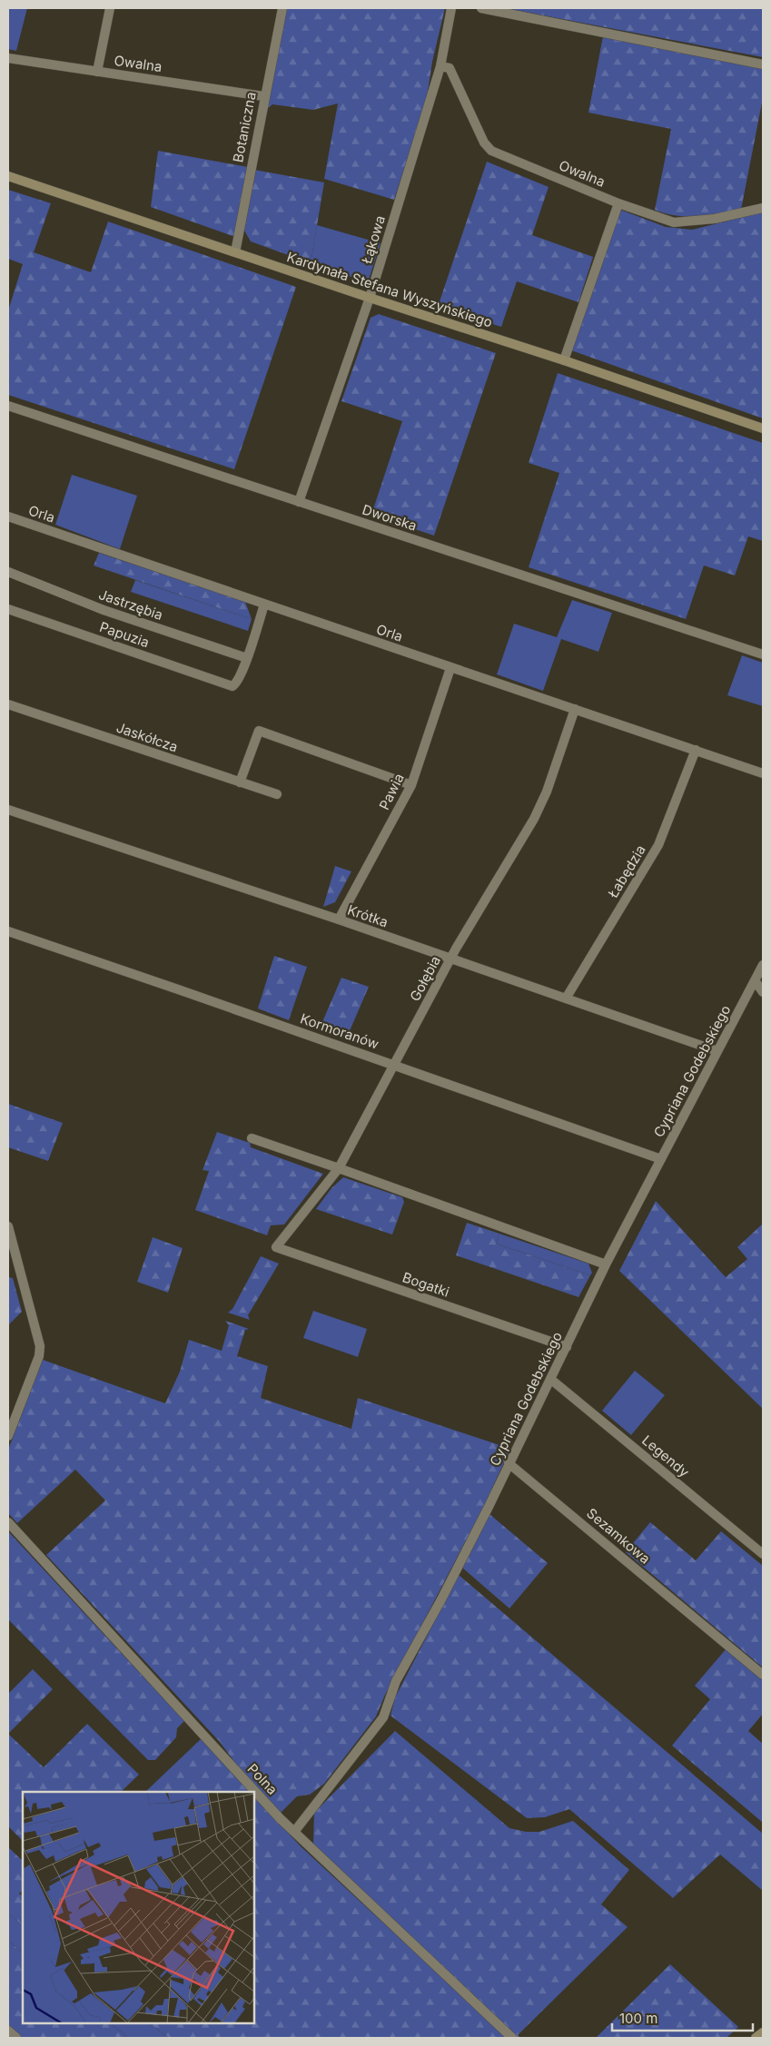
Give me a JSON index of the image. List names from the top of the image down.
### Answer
{
  "streets": {
    "main road": ["Kardynała Stefana Wyszyńskiego"],
    "street": [
      "Owalna",
      "Botaniczna",
      "Łąkowa",
      "Orla",
      "Dworska",
      "Jastrzębia",
      "Papuzia",
      "Jaskółcza",
      "Pawia",
      "Łabędzia",
      "Krótka",
      "Gołębia",
      "Kormoranów",
      "Cypriana Godebskiego",
      "Bogatki",
      "Legendy",
      "Sezamkowa",
      "Polna"
    ]
  },
  "crossings": [
    ["Owalna", "Botaniczna"],
    ["Owalna", "Łąkowa"],
    ["Botaniczna", "Kardynała Stefana Wyszyńskiego"],
    ["Łąkowa", "Kardynała Stefana Wyszyńskiego"],
    ["Łąkowa", "Dworska"],
    ["Orla", "Pawia"],
    ["Orla", "Łabędzia"],
    ["Orla", "Gołębia"],
    ["Jastrzębia", "Papuzia"],
    ["Pawia", "Krótka"],
    ["Łabędzia", "Krótka"],
    ["Krótka", "Gołębia"],
    ["Krótka", "Cypriana Godebskiego"],
    ["Gołębia", "Kormoranów"],
    ["Gołębia", "Bogatki"],
    ["Kormoranów", "Cypriana Godebskiego"],
    ["Cypriana Godebskiego", "Bogatki"],
    ["Cypriana Godebskiego", "Legendy"],
    ["Cypriana Godebskiego", "Sezamkowa"],
    ["Cypriana Godebskiego", "Polna"]
  ],
  "scale_bar": "100 m"
}
